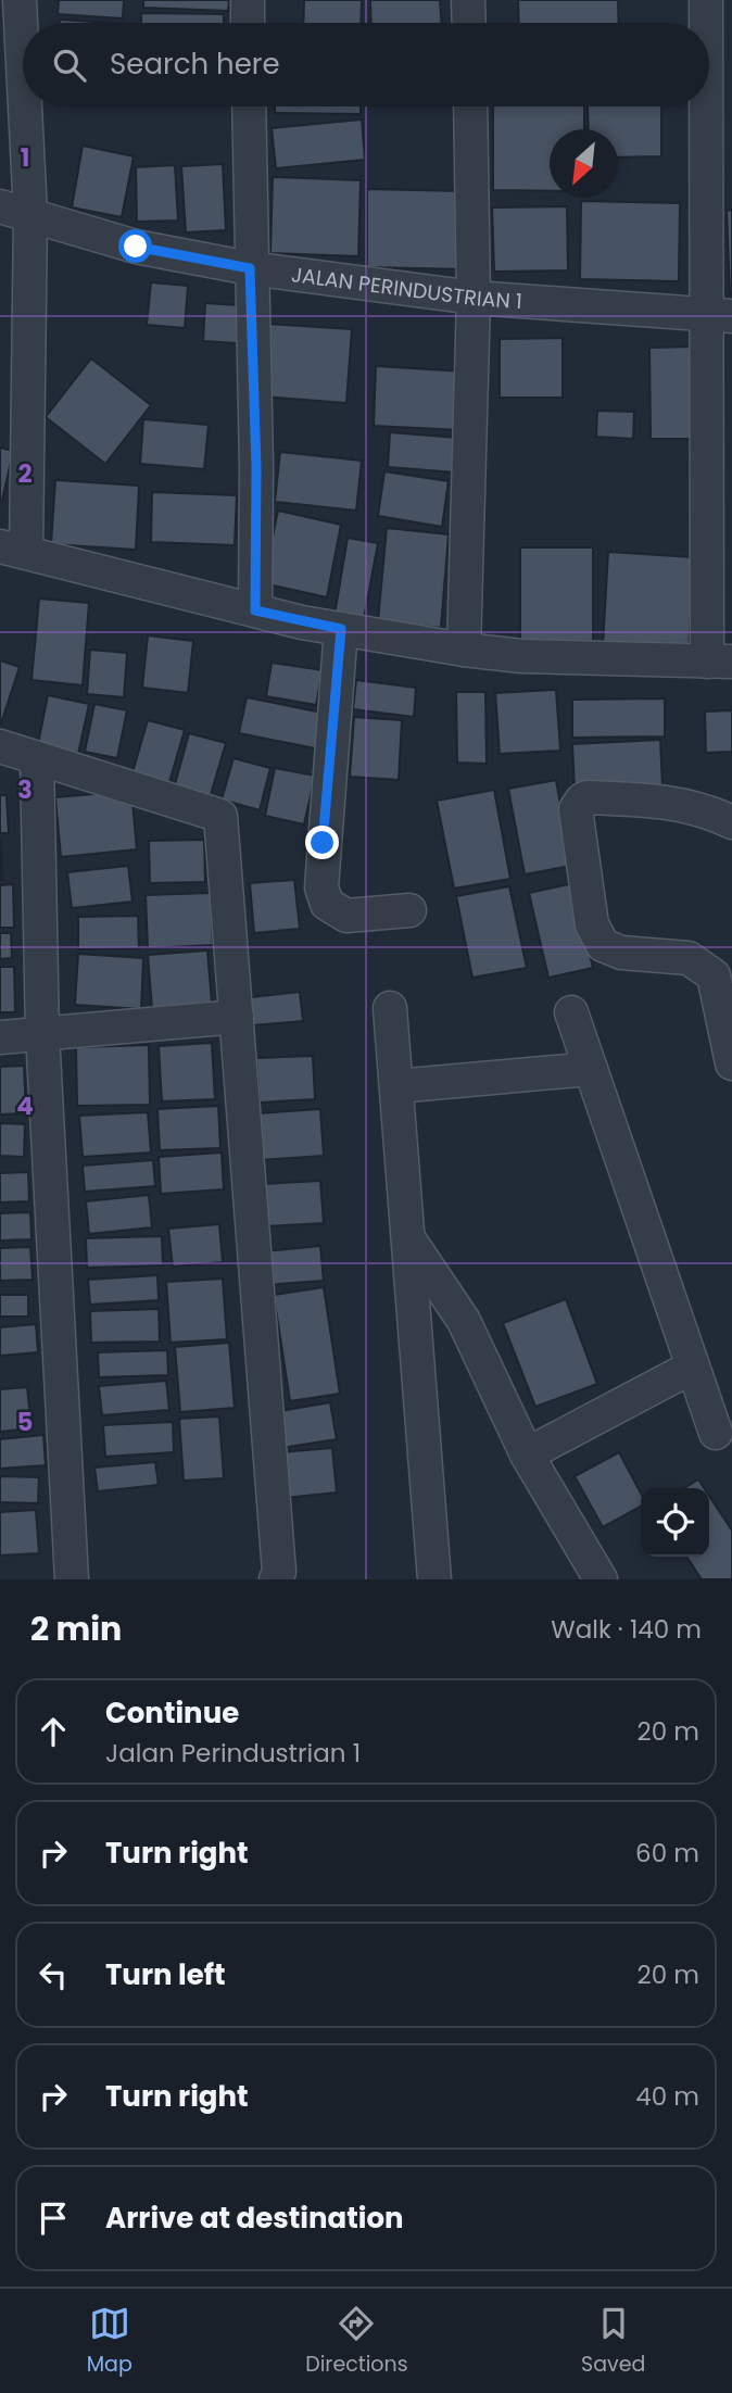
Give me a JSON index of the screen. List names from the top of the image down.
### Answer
{
  "streets": {
    "street": ["JALAN PERINDUSTRIAN 1"]
  },
  "north": "bottom left",
  "page": {
    "search": "Search here",
    "heading": ["2 min", "Walk · 140 m"],
    "list": [
      ["Continue", "Jalan Perindustrian 1", "20 m"],
      ["Turn right", "60 m"],
      ["Turn left", "20 m"],
      ["Turn right", "40 m"],
      "Arrive at destination"
    ],
    "nav": ["Map", "Directions", "Saved"]
  },
  "grid": {
    "rows": [
      "1",
      "2",
      "3",
      "4",
      "5"
    ]
  }
}
